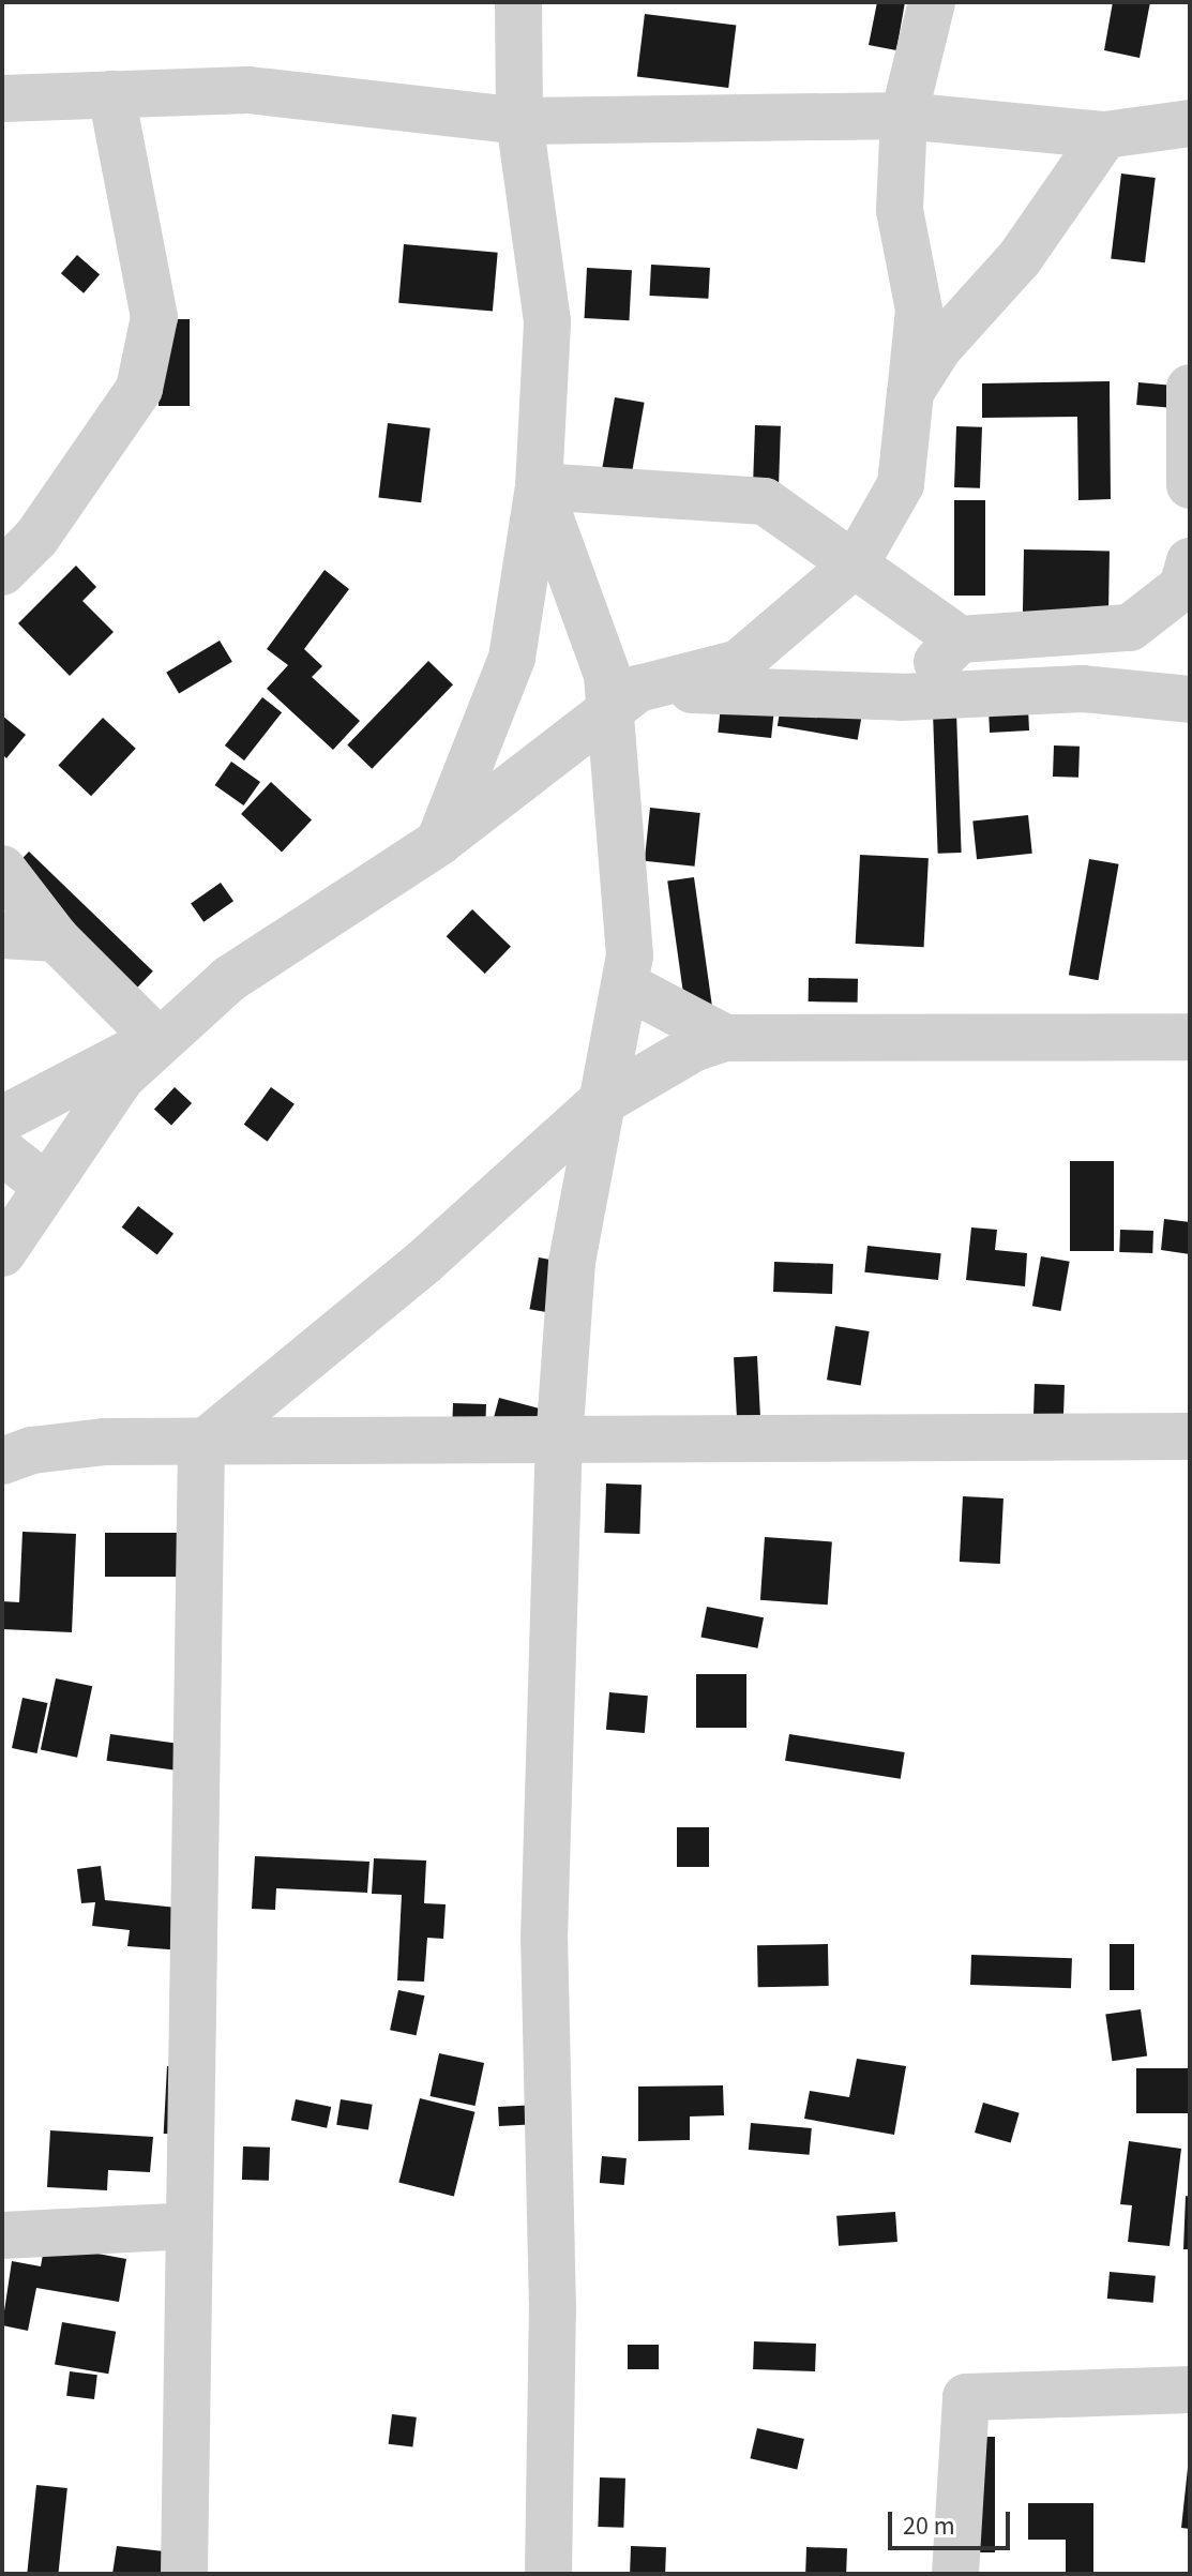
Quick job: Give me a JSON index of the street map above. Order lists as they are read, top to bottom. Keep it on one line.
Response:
{"scale_bar":"20 m"}
